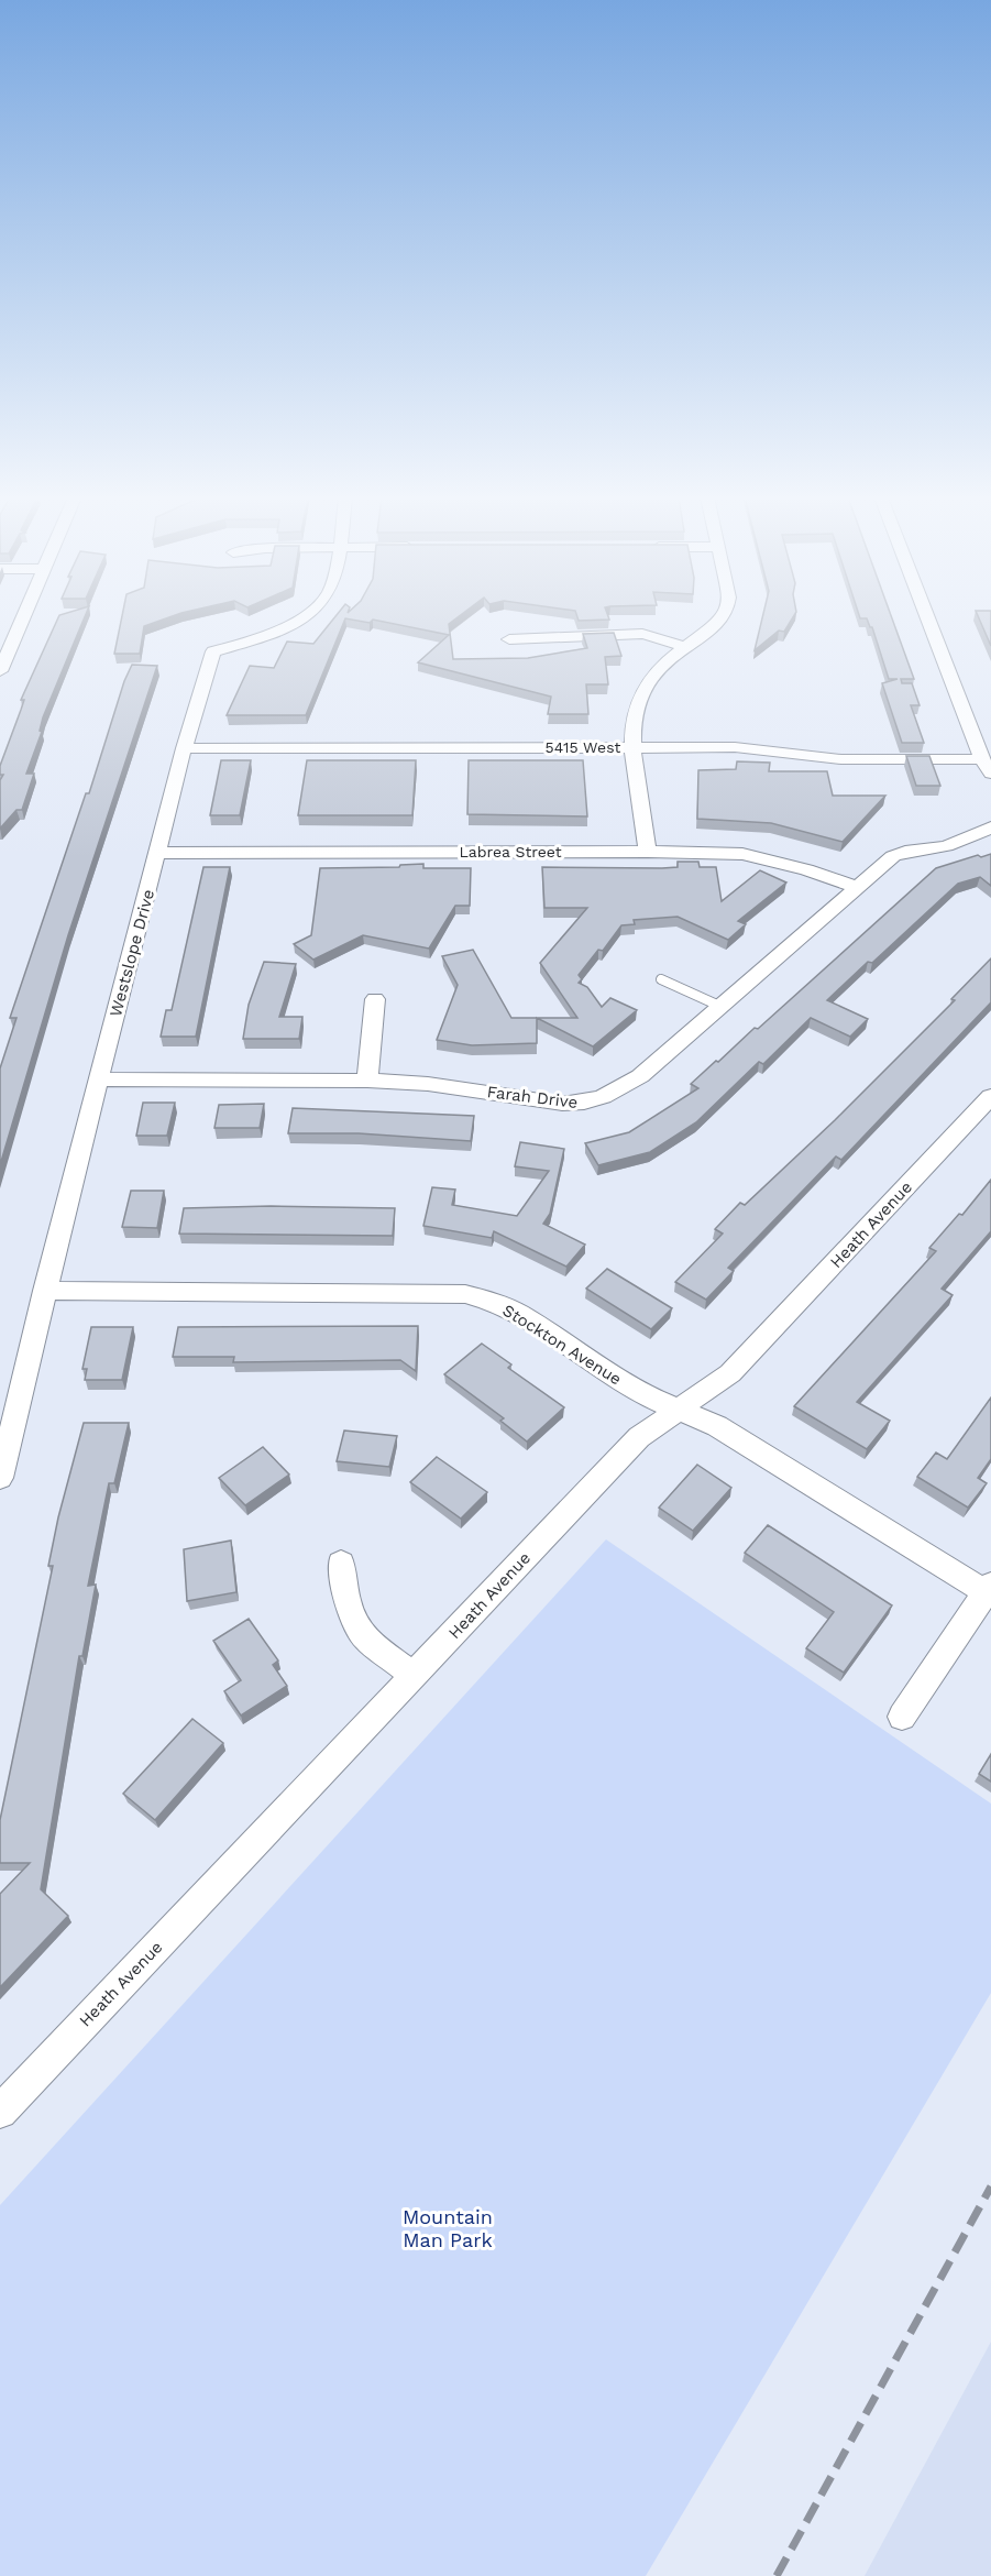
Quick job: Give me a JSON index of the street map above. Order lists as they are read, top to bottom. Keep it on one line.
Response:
{"streets":{"street":["5415 West","Labrea Street","Westslope Drive","Farah Drive","Heath Avenue","Stockton Avenue"]},"crossings":[["5415 West","Westslope Drive"],["Labrea Street","Westslope Drive"],["Labrea Street","Farah Drive"],["Westslope Drive","Farah Drive"],["Westslope Drive","Stockton Avenue"],["Heath Avenue","Stockton Avenue"]],"parks":["Mountain Man Park"]}
